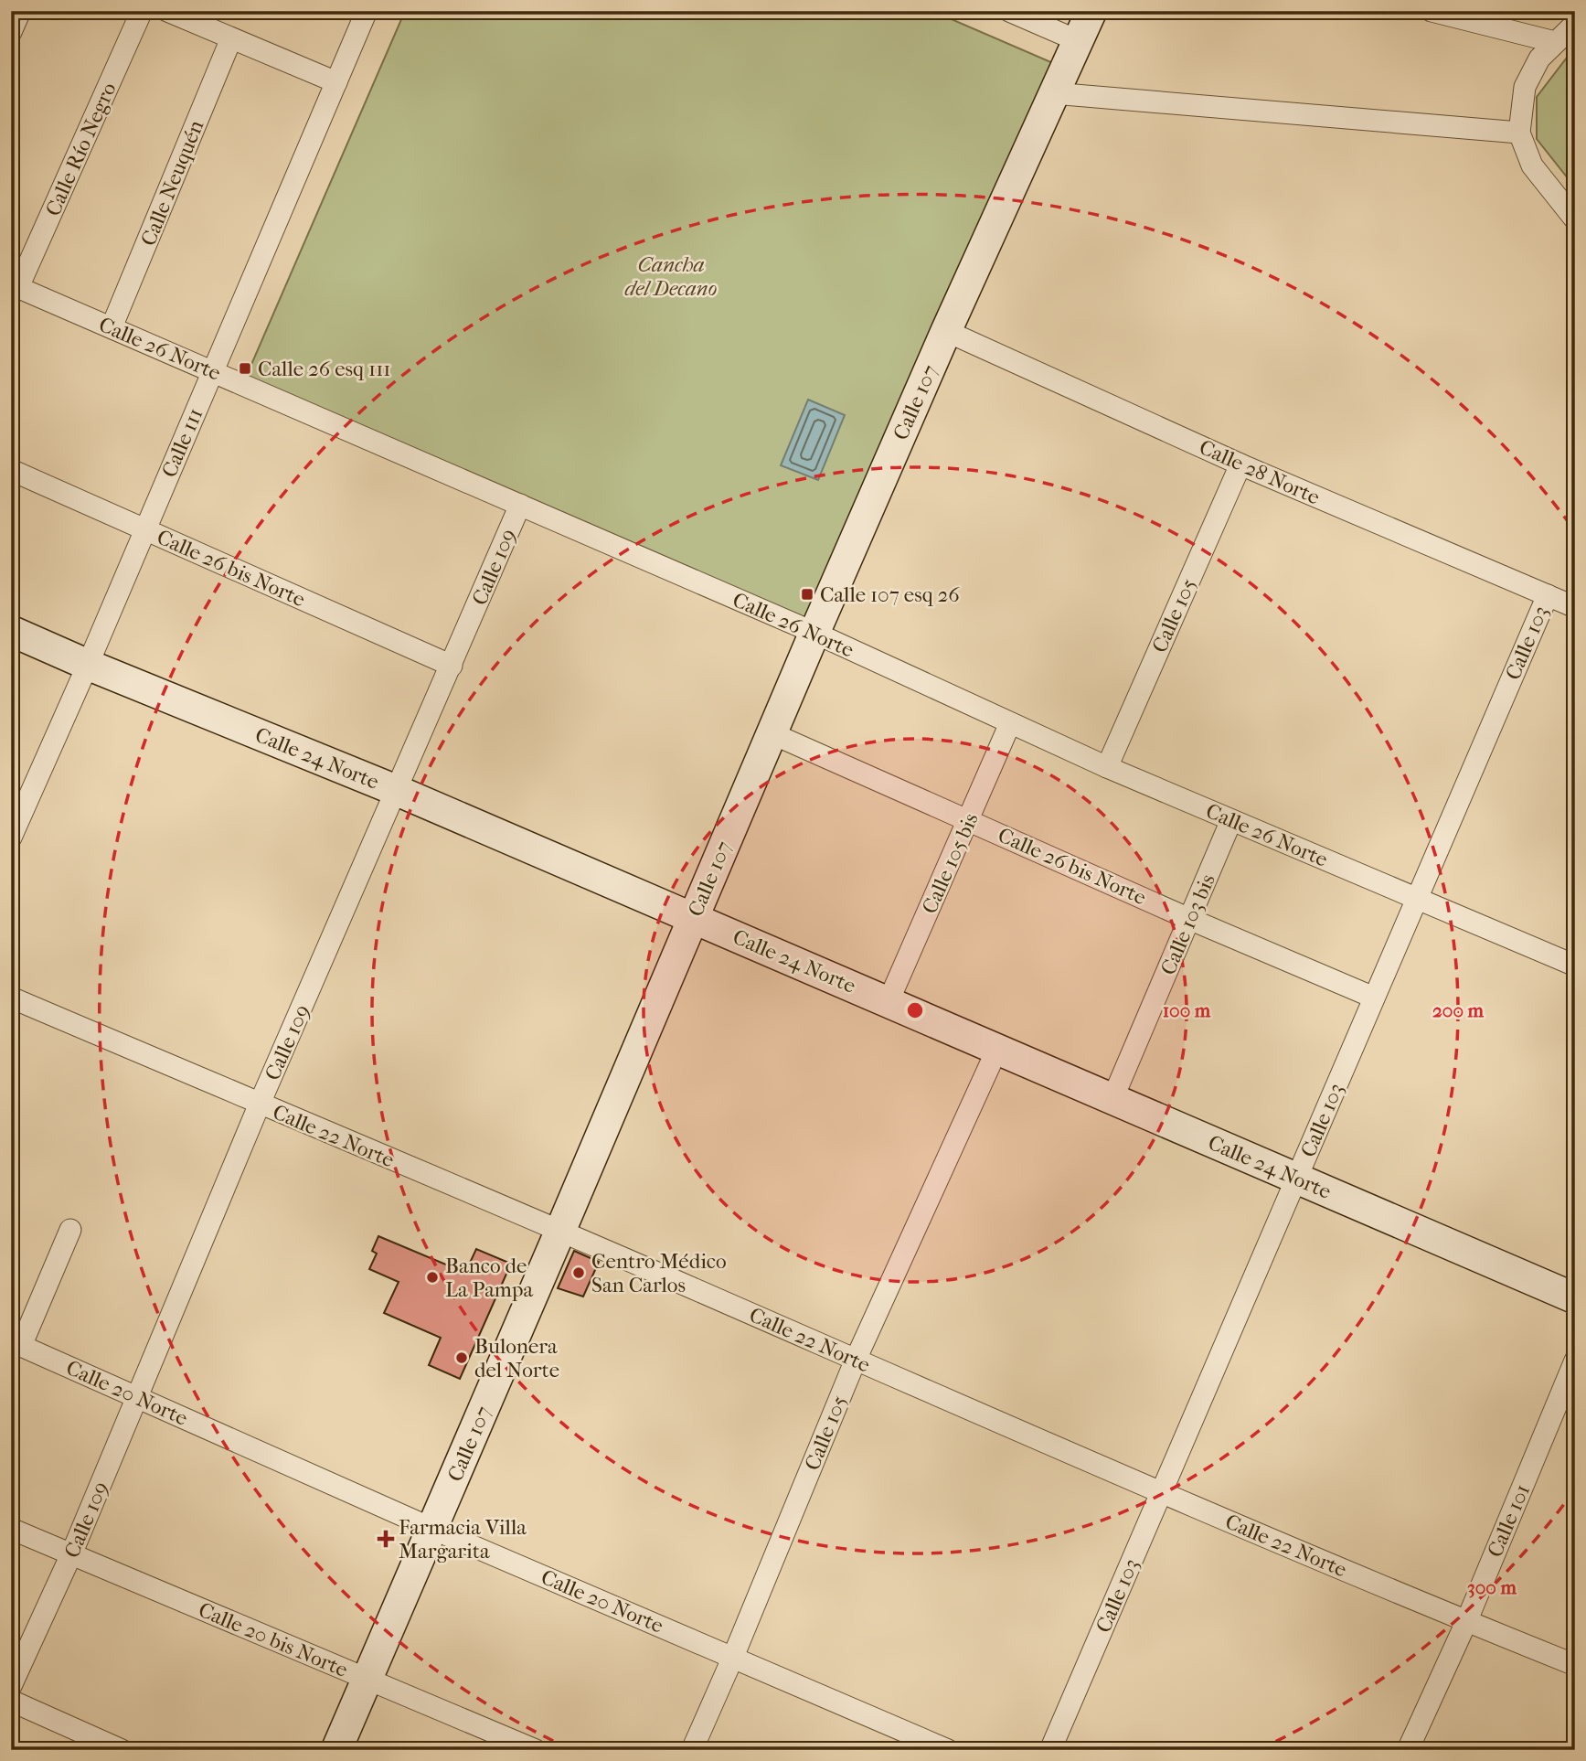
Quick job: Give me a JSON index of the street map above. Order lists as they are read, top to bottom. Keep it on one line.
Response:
{"streets":{"street":["Calle Río Negro","Calle Neuquén","Calle 26 Norte","Calle 107","Calle 111","Calle 28 Norte","Calle 109","Calle 26 bis Norte","Calle 105","Calle 103","Calle 24 Norte","Calle 105 bis","Calle 103 bis","Calle 22 Norte","Calle 20 Norte","Calle 101","Calle 20 bis Norte"]},"crossings":[["Calle Río Negro","Calle 26 Norte"],["Calle Neuquén","Calle 26 Norte"],["Calle 26 Norte","Calle 107"],["Calle 26 Norte","Calle 111"],["Calle 26 Norte","Calle 109"],["Calle 26 Norte","Calle 105"],["Calle 26 Norte","Calle 103"],["Calle 26 Norte","Calle 105 bis"],["Calle 26 Norte","Calle 103 bis"],["Calle 107","Calle 28 Norte"],["Calle 107","Calle 26 bis Norte"],["Calle 107","Calle 24 Norte"],["Calle 107","Calle 22 Norte"],["Calle 107","Calle 20 Norte"],["Calle 107","Calle 20 bis Norte"],["Calle 111","Calle 26 bis Norte"],["Calle 111","Calle 24 Norte"],["Calle 28 Norte","Calle 105"],["Calle 28 Norte","Calle 103"],["Calle 109","Calle 26 bis Norte"],["Calle 109","Calle 24 Norte"],["Calle 109","Calle 22 Norte"],["Calle 109","Calle 20 Norte"],["Calle 109","Calle 20 bis Norte"],["Calle 26 bis Norte","Calle 103"],["Calle 26 bis Norte","Calle 105 bis"],["Calle 26 bis Norte","Calle 103 bis"],["Calle 105","Calle 24 Norte"],["Calle 105","Calle 22 Norte"],["Calle 105","Calle 20 Norte"],["Calle 103","Calle 24 Norte"],["Calle 103","Calle 22 Norte"],["Calle 24 Norte","Calle 105 bis"],["Calle 24 Norte","Calle 103 bis"],["Calle 22 Norte","Calle 101"]],"parks":["Cancha del Decano"],"places":{"transit":["Calle 26 esq 111","Calle 107 esq 26"],"other":["Centro Médico San Carlos","Banco de La Pampa","Bulonera del Norte"],"health":["Farmacia Villa Margarita"]},"rings":["100 m","200 m","300 m"]}
